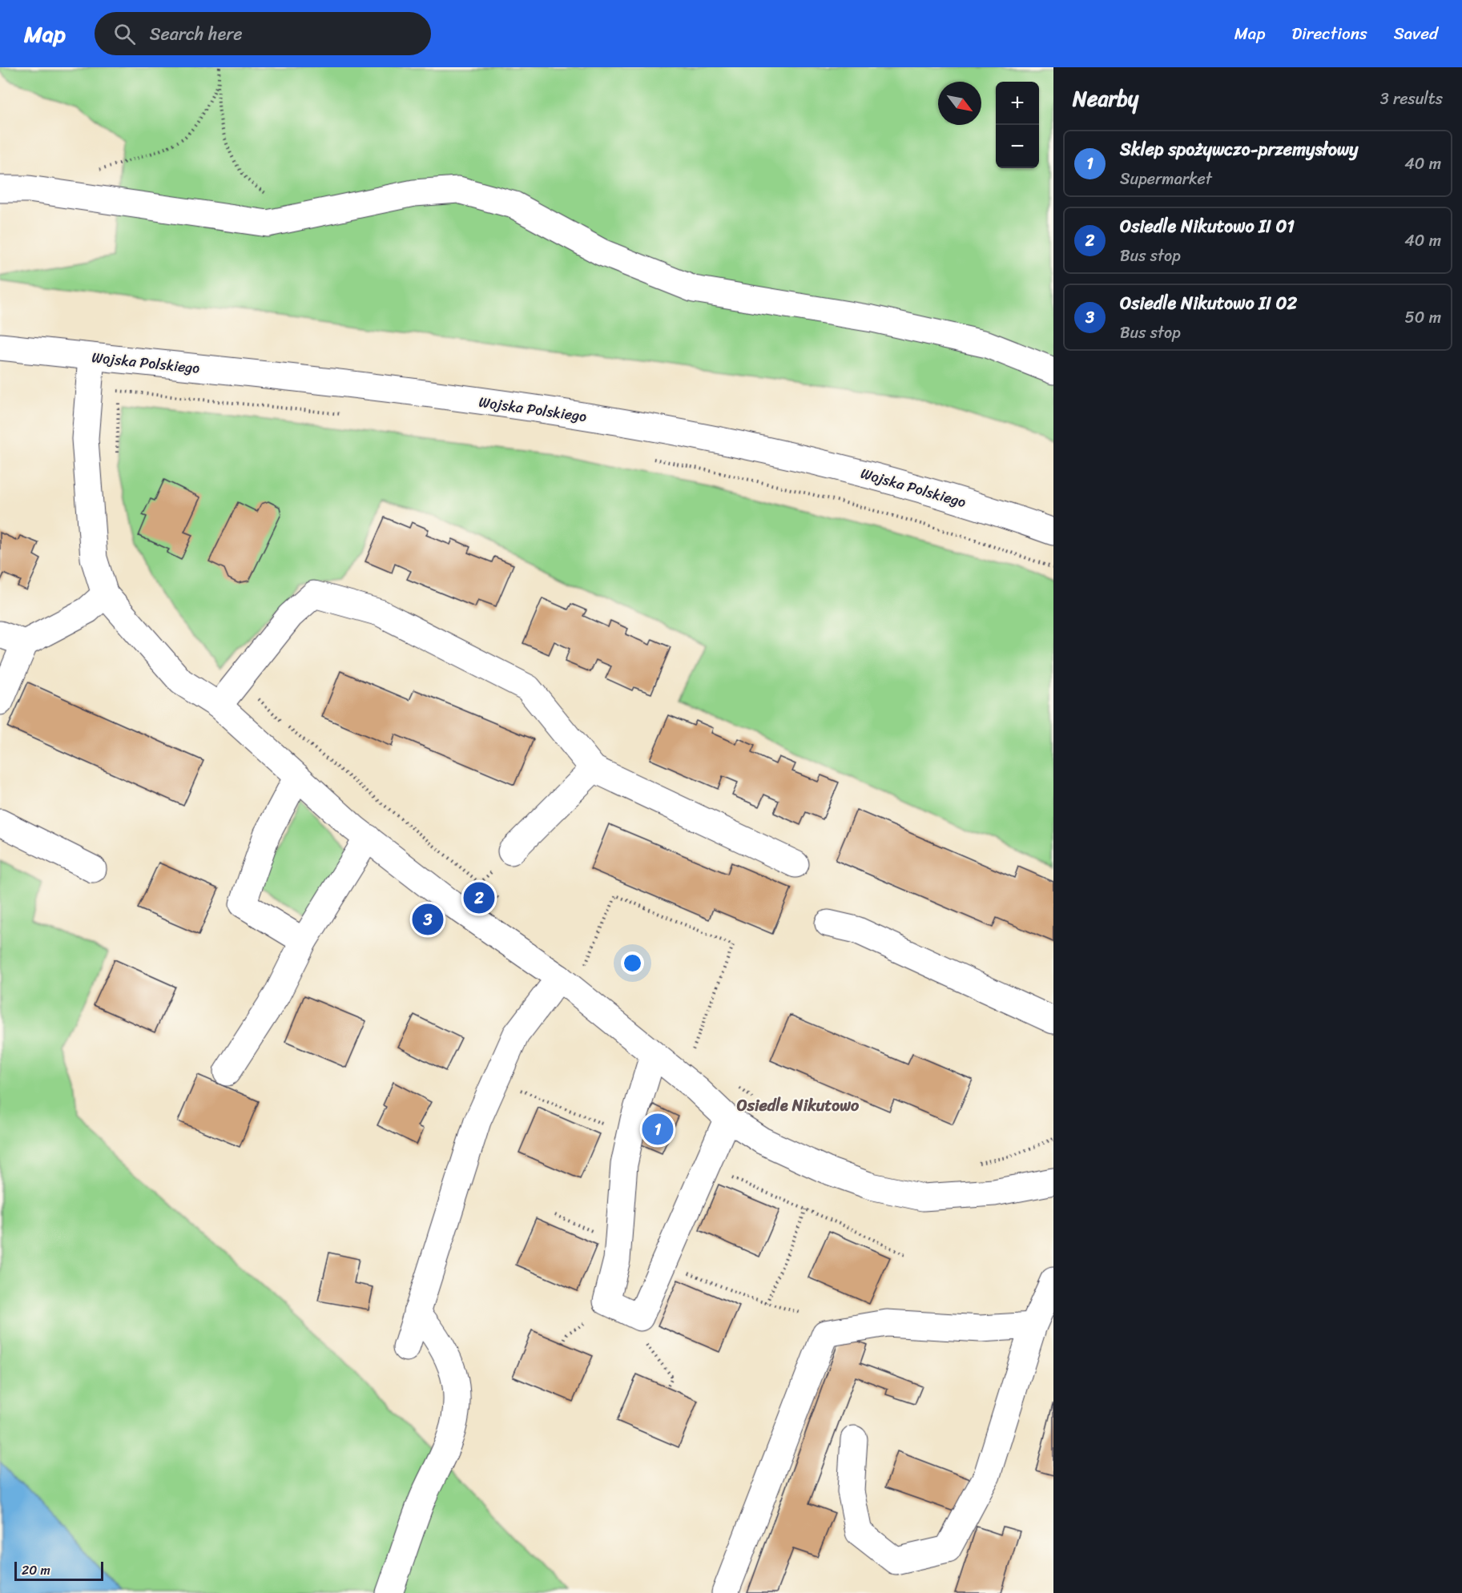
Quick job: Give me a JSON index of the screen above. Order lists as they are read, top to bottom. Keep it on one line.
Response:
{"streets":{"street":["Wojska Polskiego"]},"districts":["Osiedle Nikutowo"],"scale_bar":"20 m","north":"bottom right","page":{"header":"Map","search":"Search here","nav":["Map","Directions","Saved"],"heading":["Nearby","3 results"],"map_buttons":["+","−"],"list":[{"mark":"1","name":"Sklep spożywczo-przemysłowy","note":"Supermarket","value":"40 m"},{"mark":"2","name":"Osiedle Nikutowo II 01","note":"Bus stop","value":"40 m"},{"mark":"3","name":"Osiedle Nikutowo II 02","note":"Bus stop","value":"50 m"}],"pins":["2","3","1"],"scale":"20 m"}}
